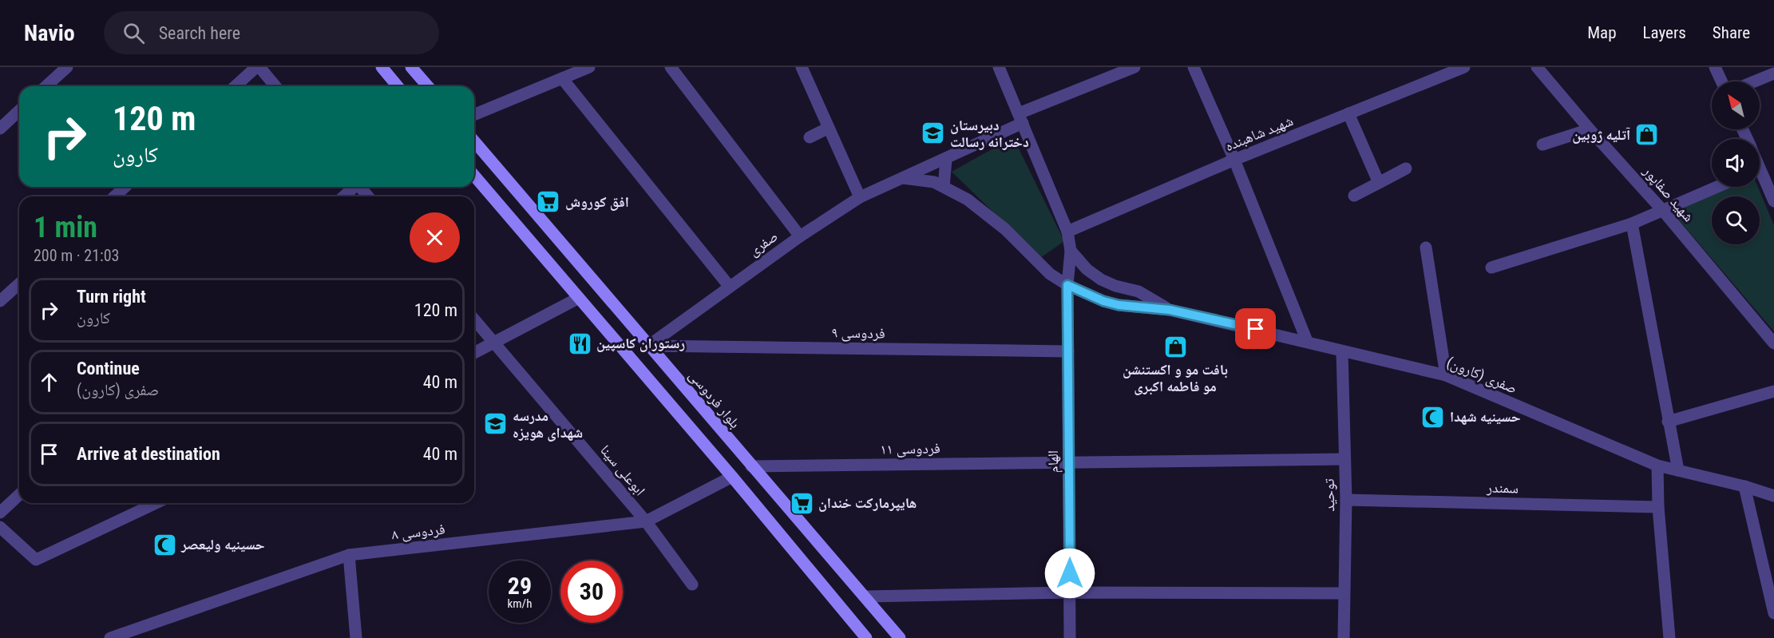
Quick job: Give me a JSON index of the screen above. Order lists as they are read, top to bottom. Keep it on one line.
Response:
{"streets":{"main road":["بلوار فردوسی"],"street":["شهید شاهبنده","شهید صفاپور","صفری","فردوسی ۹","صفری (کارون)","فردوسی ۱۱","الهام","ابوعلی سینا","سمندر","توحید","فردوسی ۸"]},"crossings":[["شهید شاهبنده","الهام"],["صفری","فردوسی ۹"],["صفری","بلوار فردوسی"],["صفری","الهام"],["فردوسی ۹","بلوار فردوسی"],["فردوسی ۹","الهام"],["صفری (کارون)","توحید"],["بلوار فردوسی","فردوسی ۱۱"],["فردوسی ۱۱","الهام"],["فردوسی ۱۱","توحید"],["ابوعلی سینا","فردوسی ۸"],["سمندر","توحید"]],"places":{"school or university":["دبیرستان دخترانه رسالت","مدرسه شهدای هویزه"],"shop":["آتلیه ژوبین","بافت مو و اکستنشن مو فاطمه اکبری"],"supermarket":["افق کوروش","هایپرمارکت خندان"],"restaurant":["رستوران کاسپین"],"mosque":["حسینیه شهدا","حسینیه ولیعصر"]},"north":"top left","page":{"header":"Navio","search":"Search here","nav":["Map","Layers","Share"],"turn":["120 m","کارون"],"heading":["1 min","200 m · 21:03"],"list":[{"name":"Turn right","note":"کارون","value":"120 m"},{"name":"Continue","note":"صفری (کارون)","value":"40 m"},{"name":"Arrive at destination","value":"40 m"}],"speed":"29 km/h","limit":"30"}}
